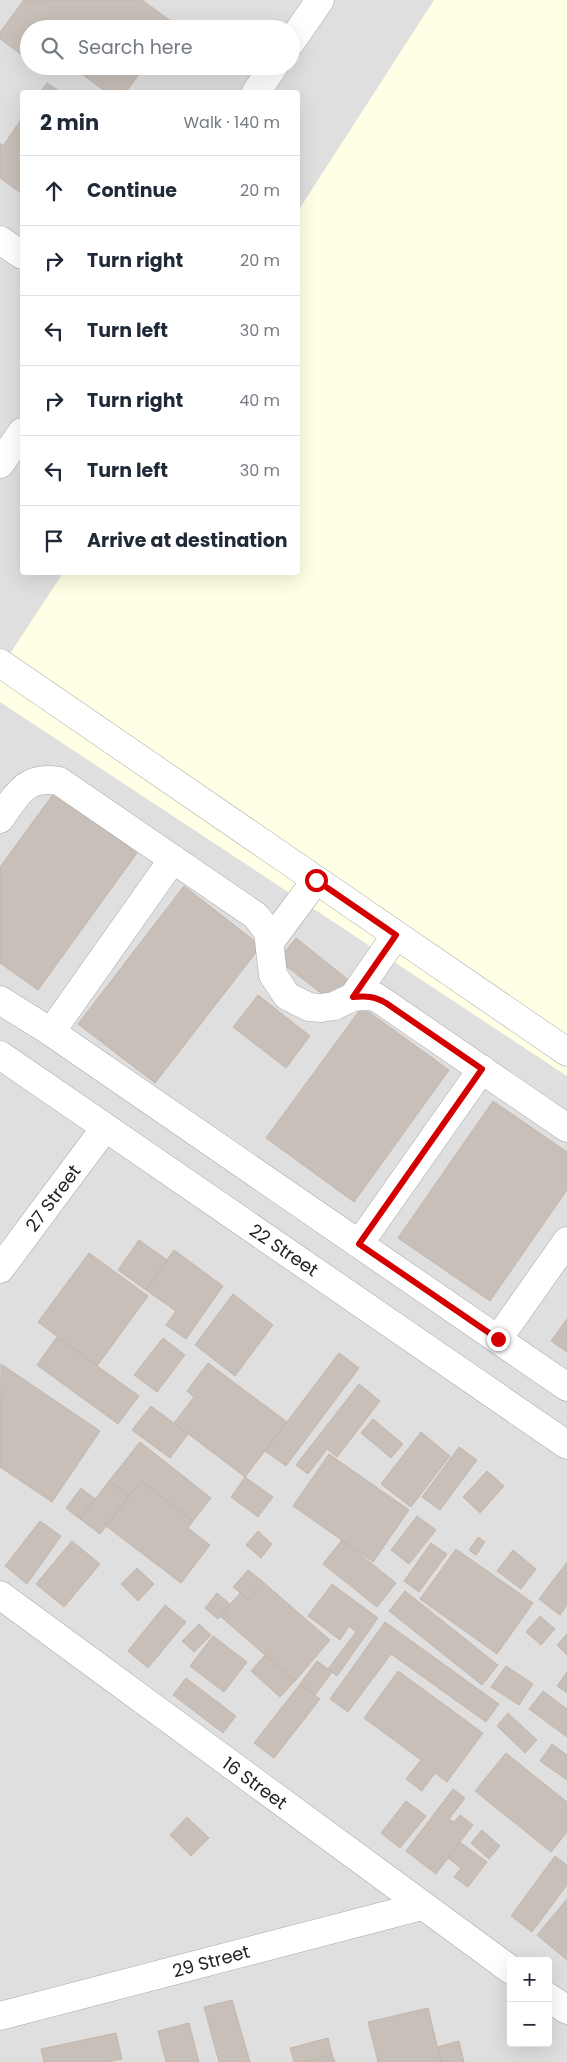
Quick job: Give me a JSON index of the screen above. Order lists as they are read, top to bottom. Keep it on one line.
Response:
{"streets":{"street":["27 Street","22 Street","16 Street","29 Street"]},"crossings":[["27 Street","22 Street"],["16 Street","29 Street"]],"page":{"search":"Search here","heading":["2 min","Walk · 140 m"],"list":[["Continue","20 m"],["Turn right","20 m"],["Turn left","30 m"],["Turn right","40 m"],["Turn left","30 m"],"Arrive at destination"],"map_buttons":["+","−"]}}
